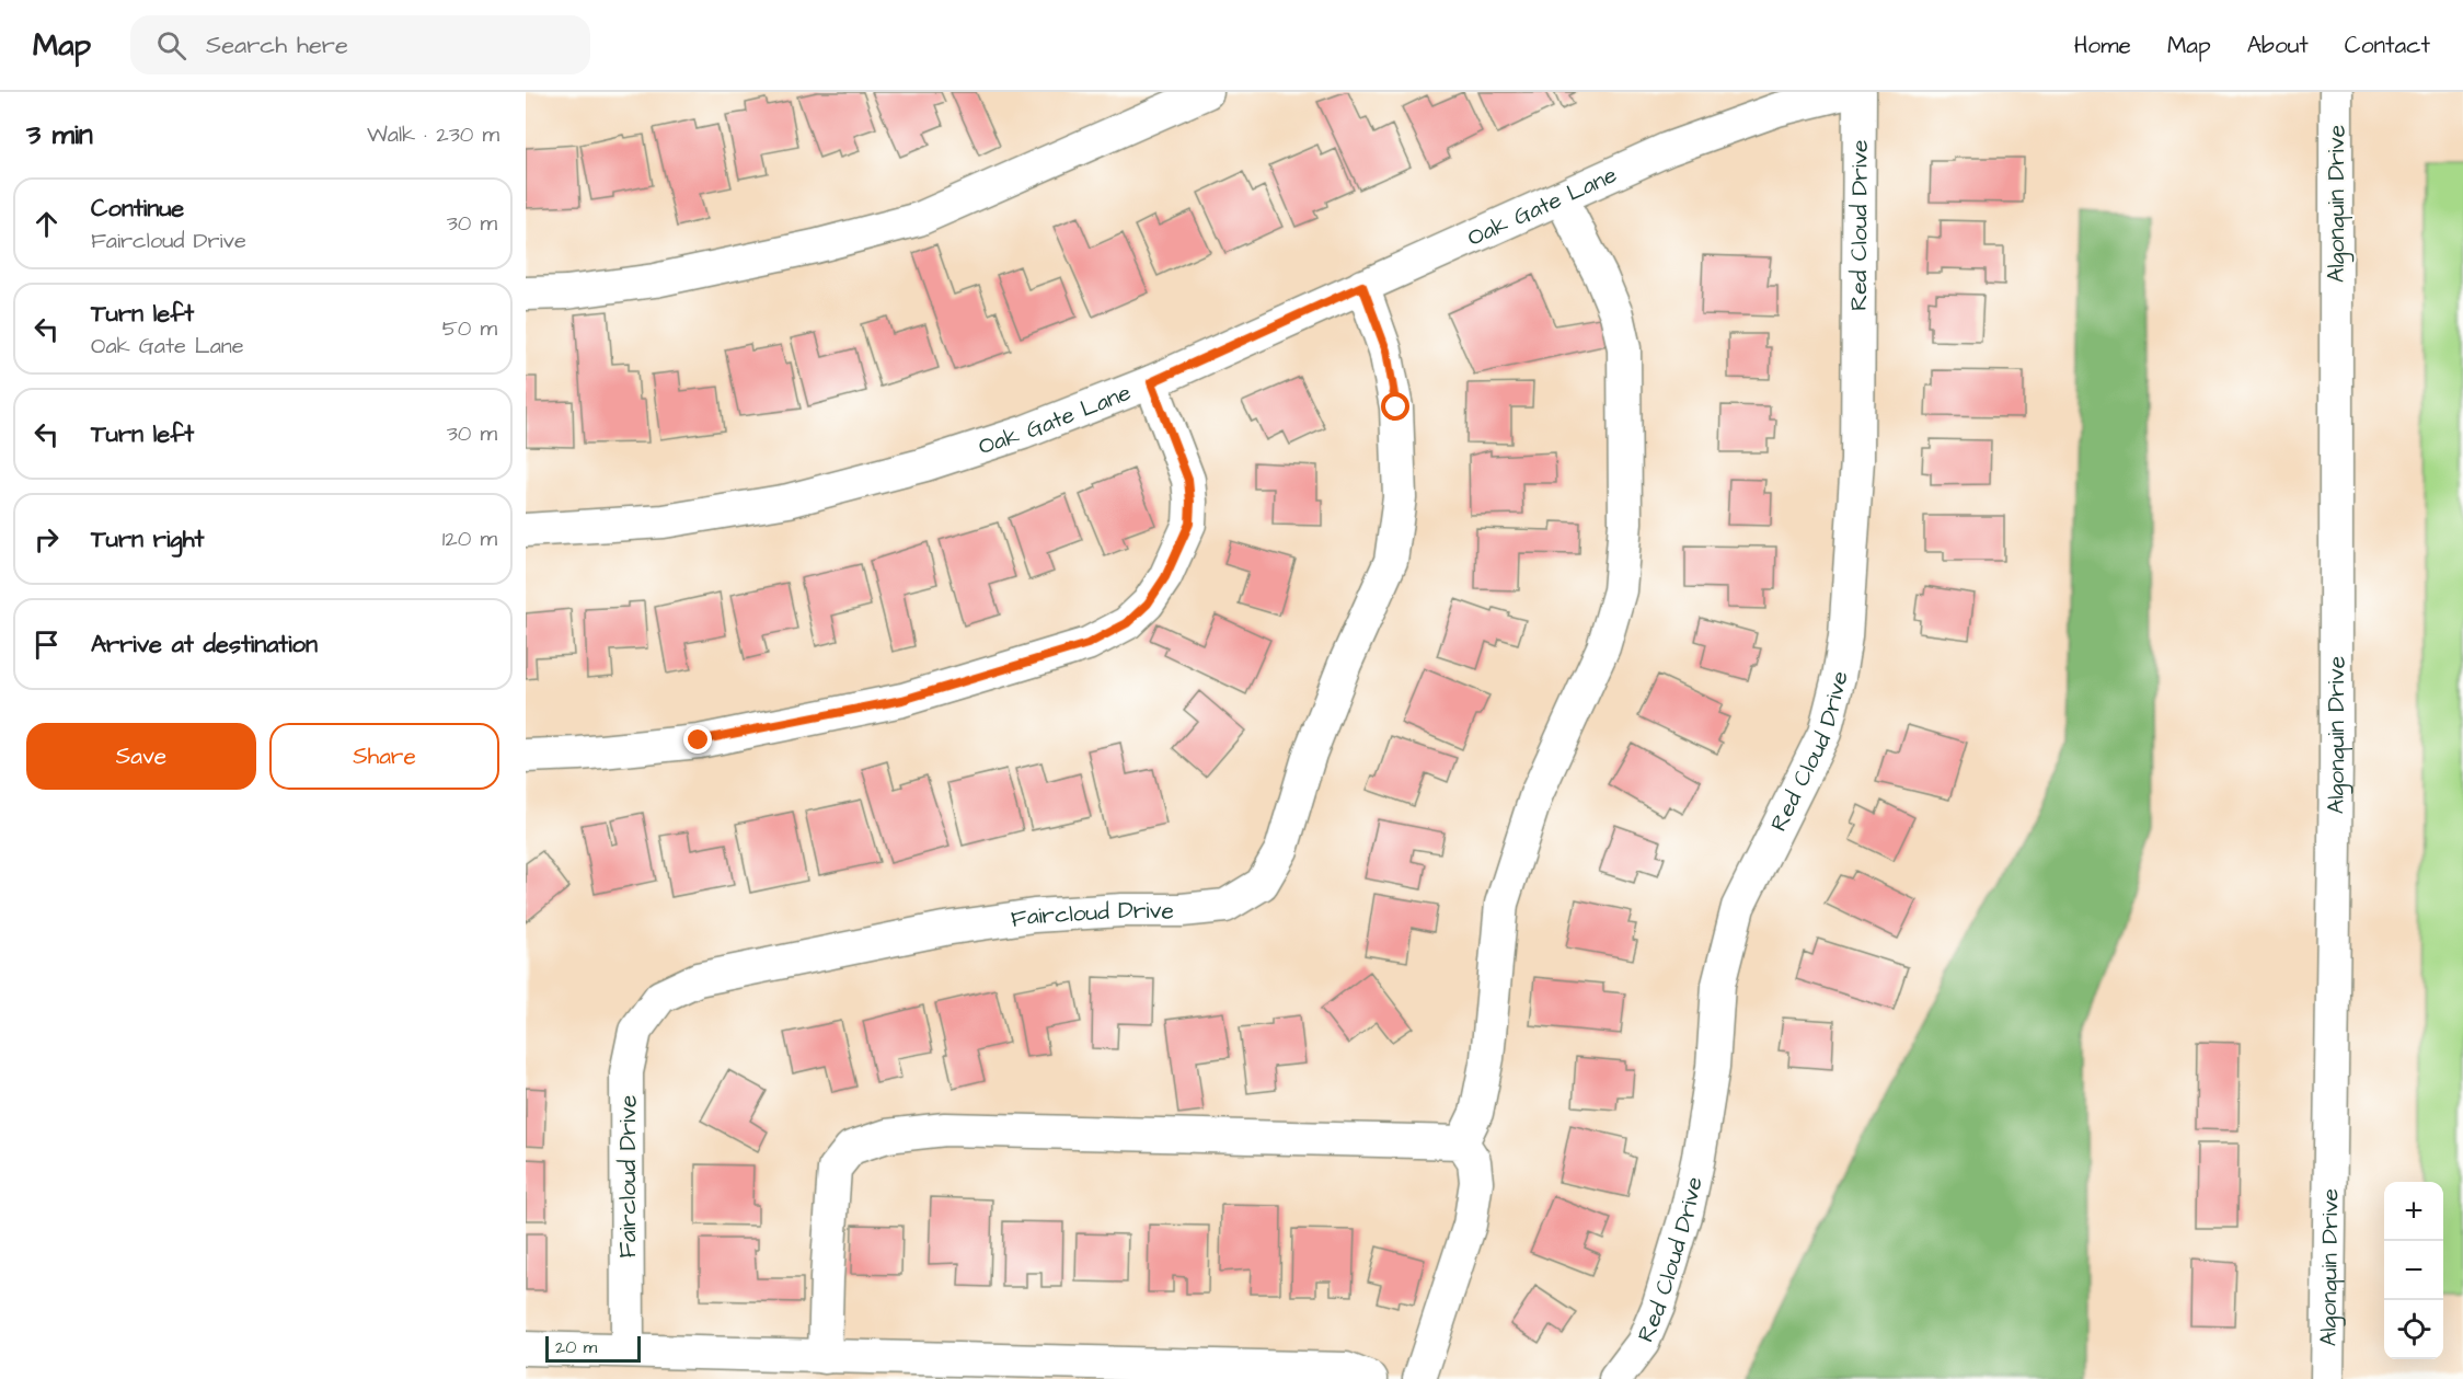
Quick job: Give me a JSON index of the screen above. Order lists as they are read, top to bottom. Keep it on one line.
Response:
{"streets":{"street":["Algonquin Drive","Oak Gate Lane","Red Cloud Drive","Faircloud Drive"]},"crossings":[["Oak Gate Lane","Faircloud Drive"]],"scale_bar":"20 m","page":{"header":"Map","search":"Search here","nav":["Home","Map","About","Contact"],"heading":["3 min","Walk · 230 m"],"list":[["Continue","Faircloud Drive","30 m"],["Turn left","Oak Gate Lane","50 m"],["Turn left","30 m"],["Turn right","120 m"],"Arrive at destination"],"buttons":["Save","Share"],"map_buttons":["+","−"],"scale":"20 m"}}
